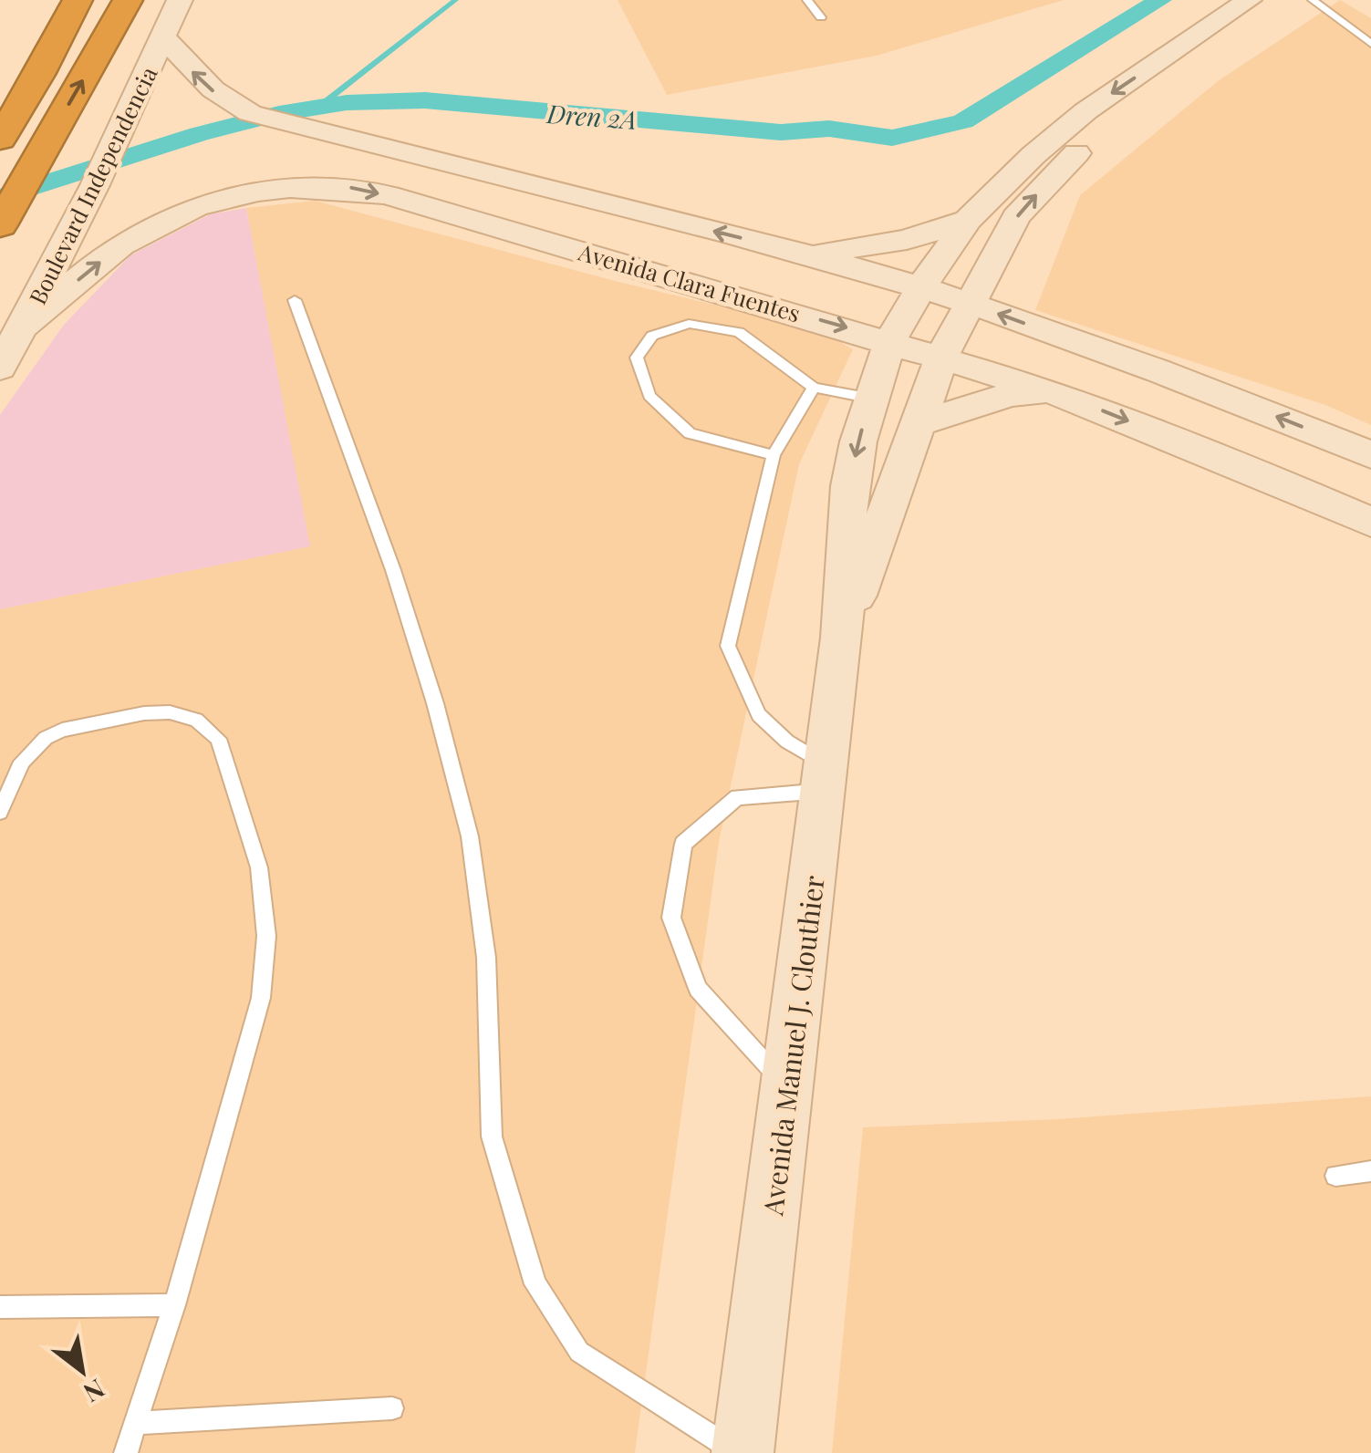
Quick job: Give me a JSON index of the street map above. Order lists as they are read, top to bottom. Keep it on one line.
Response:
{"streets":{"highway":["Boulevard Independencia"],"main road":["Avenida Clara Fuentes","Avenida Manuel J. Clouthier"]},"crossings":[["Boulevard Independencia","Avenida Clara Fuentes"],["Avenida Clara Fuentes","Avenida Manuel J. Clouthier"]],"water":["Dren 2A"],"north":"bottom right"}
